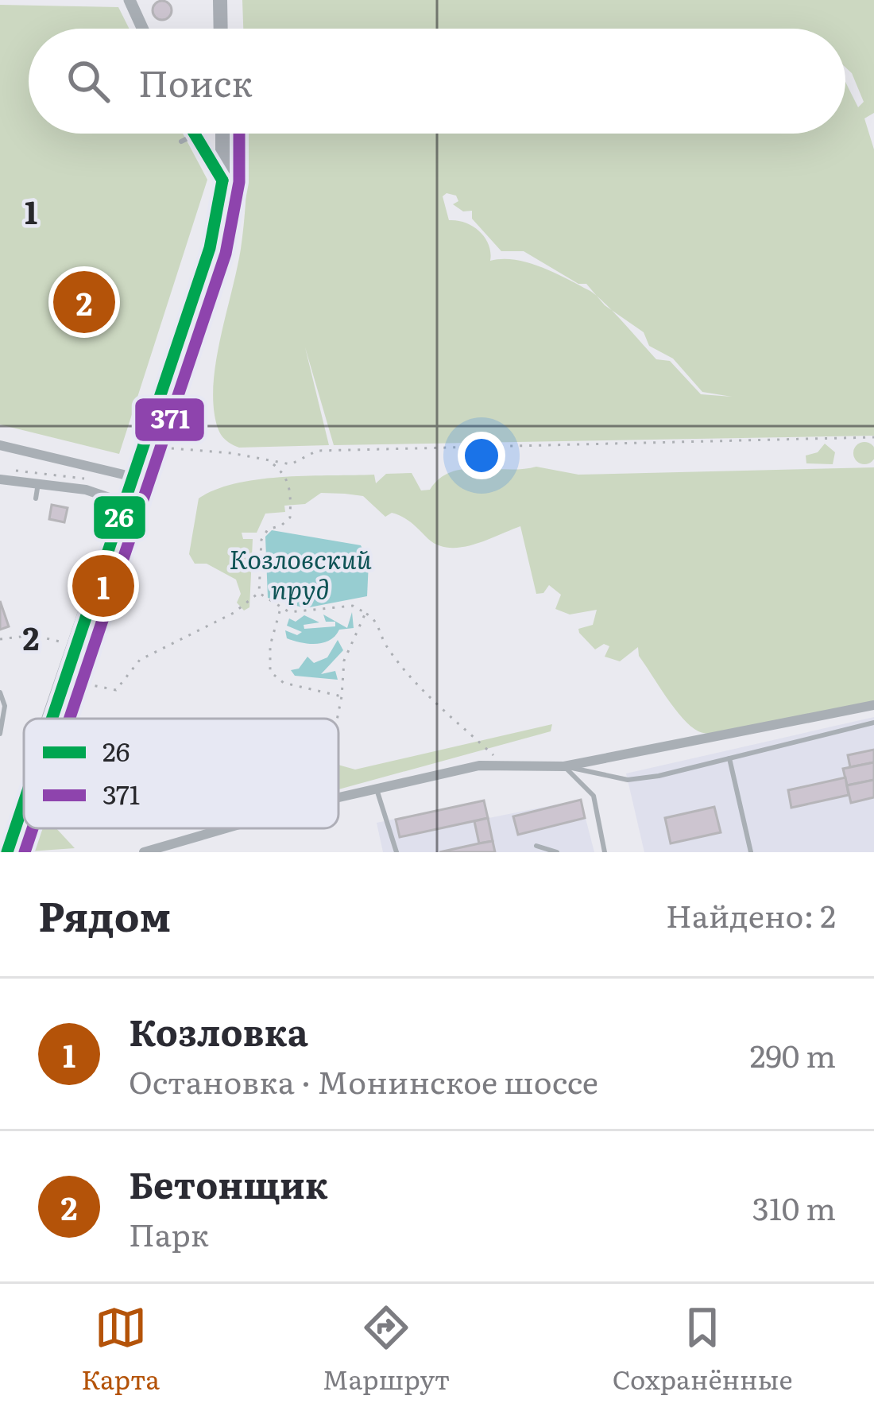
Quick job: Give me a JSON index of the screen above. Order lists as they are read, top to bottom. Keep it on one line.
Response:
{"water":["Козловский пруд"],"lines":["transit line 26","transit line 371"],"legend":["26","371"],"page":{"search":"Поиск","pins":["2","1"],"heading":["Рядом","Найдено: 2"],"list":[{"mark":"1","name":"Козловка","note":"Остановка · Монинское шоссе","value":"290 m"},{"mark":"2","name":"Бетонщик","note":"Парк","value":"310 m"}],"nav":["Карта","Маршрут","Сохранённые"]},"grid":{"rows":["1","2"]}}
